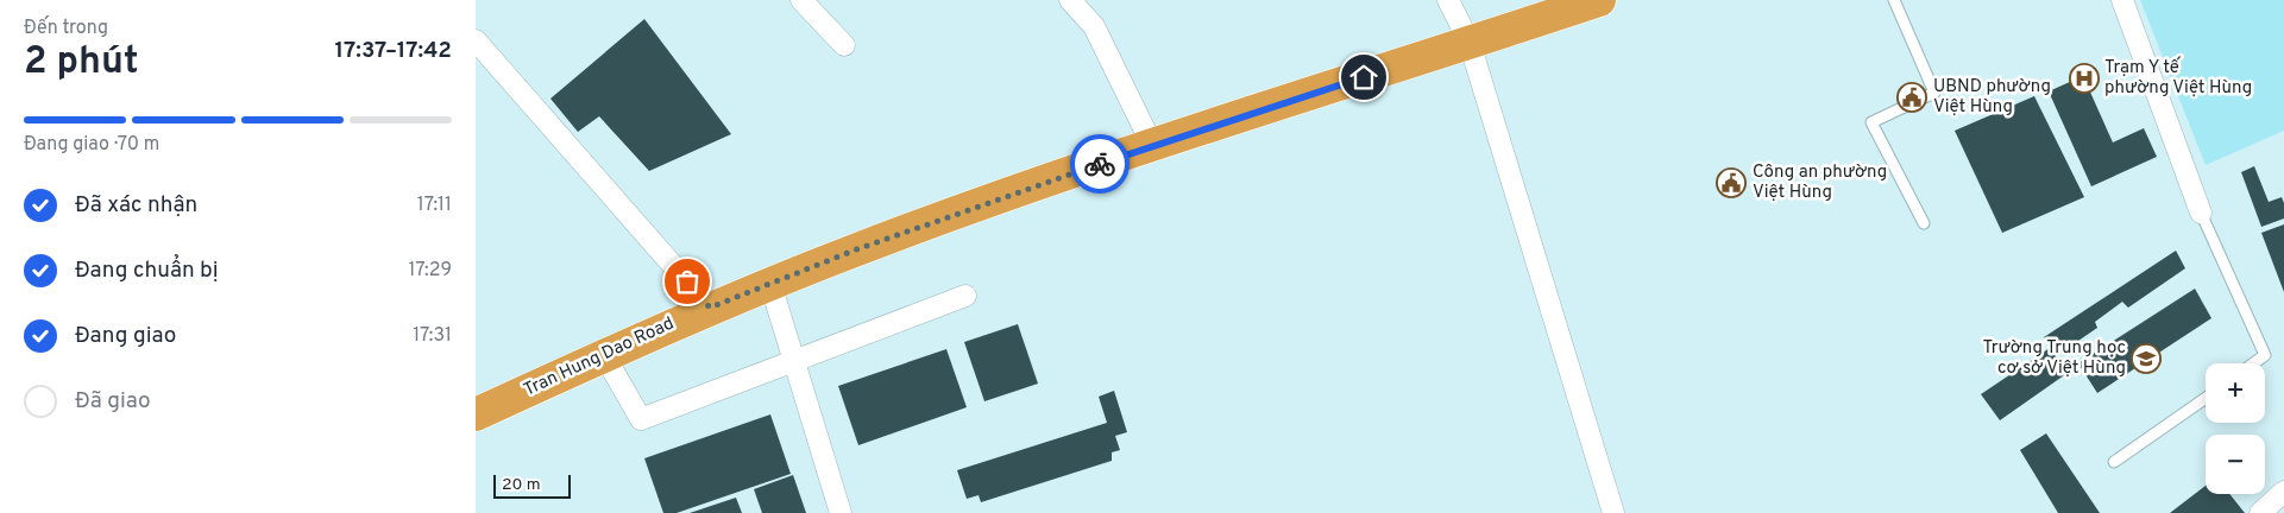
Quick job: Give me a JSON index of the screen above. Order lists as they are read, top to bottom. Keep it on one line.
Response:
{"streets":{"highway":["Tran Hung Dao Road"]},"places":{"hospital":["Trạm Y tế phường Việt Hùng"],"public building":["UBND phường Việt Hùng","Công an phường Việt Hùng"],"school or university":["Trường Trung học cơ sở Việt Hùng"]},"scale_bar":"20 m","page":{"heading":["2 phút","Đến trong","17:37–17:42"],"bar":"Đang giao · 70 m","list":[["Đã xác nhận","17:11"],["Đang chuẩn bị","17:29"],["Đang giao","17:31"],"Đã giao"],"map_buttons":["+","−"],"scale":"20 m"}}
